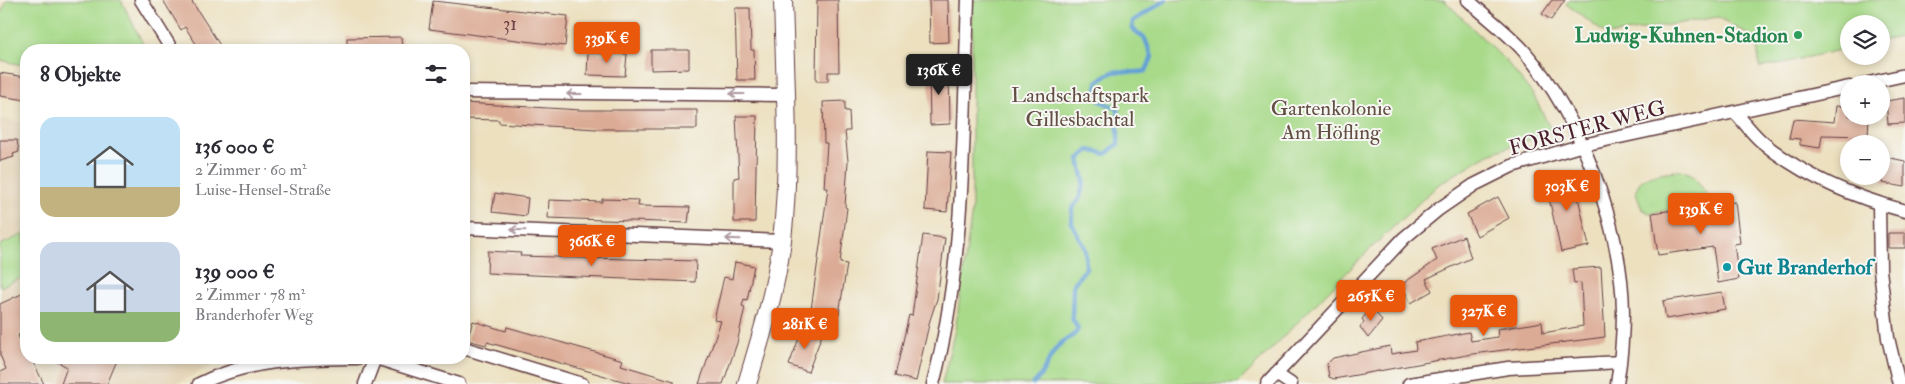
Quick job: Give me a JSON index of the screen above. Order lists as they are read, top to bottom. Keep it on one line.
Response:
{"streets":{"street":["FORSTER WEG"]},"parks":["Landschaftspark Gillesbachtal","Gartenkolonie Am Höfling"],"places":["Ludwig-Kuhnen-Stadion","Gut Branderhof"],"house_numbers":["31"],"page":{"map_buttons":["+","−"],"price":["339K €","136K €","303K €","139K €","366K €","265K €","327K €","281K €"],"heading":"8 Objekte","list":[{"name":"136 000 €","note":"2 Zimmer · 60 m² · Luise-Hensel-Straße"},{"name":"139 000 €","note":"2 Zimmer · 78 m² · Branderhofer Weg"}]}}
